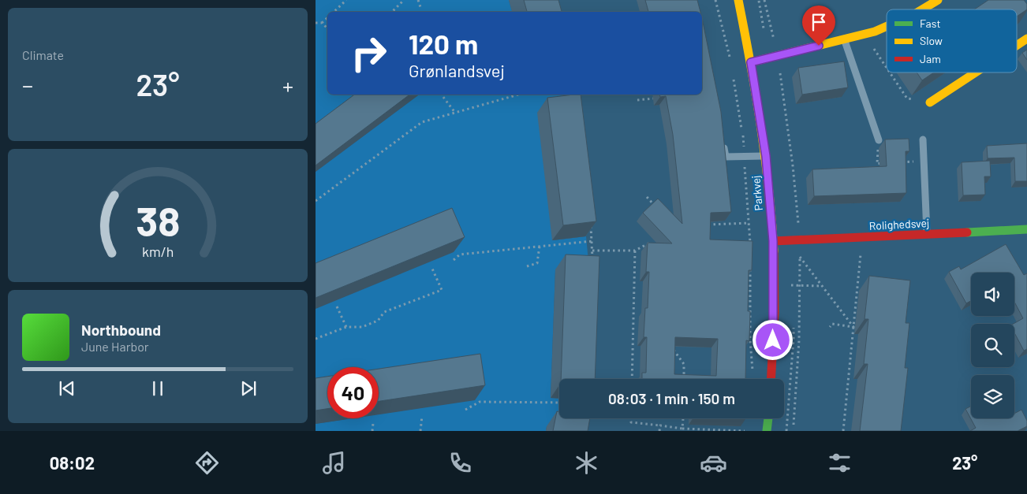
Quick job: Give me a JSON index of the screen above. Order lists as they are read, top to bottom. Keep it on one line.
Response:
{"streets":{"street":["Parkvej","Rolighedsvej"]},"crossings":[["Parkvej","Rolighedsvej"]],"legend":["Fast","Slow","Jam"],"page":{"tile":"Climate","turn":["120 m","Grønlandsvej"],"heat":["−","23°","+"],"song":["Northbound","June Harbor"],"limit":"40","trip":"08:03 · 1 min · 150 m","tabs":["08:02","23°"],"gauge":["38","km/h"]}}
